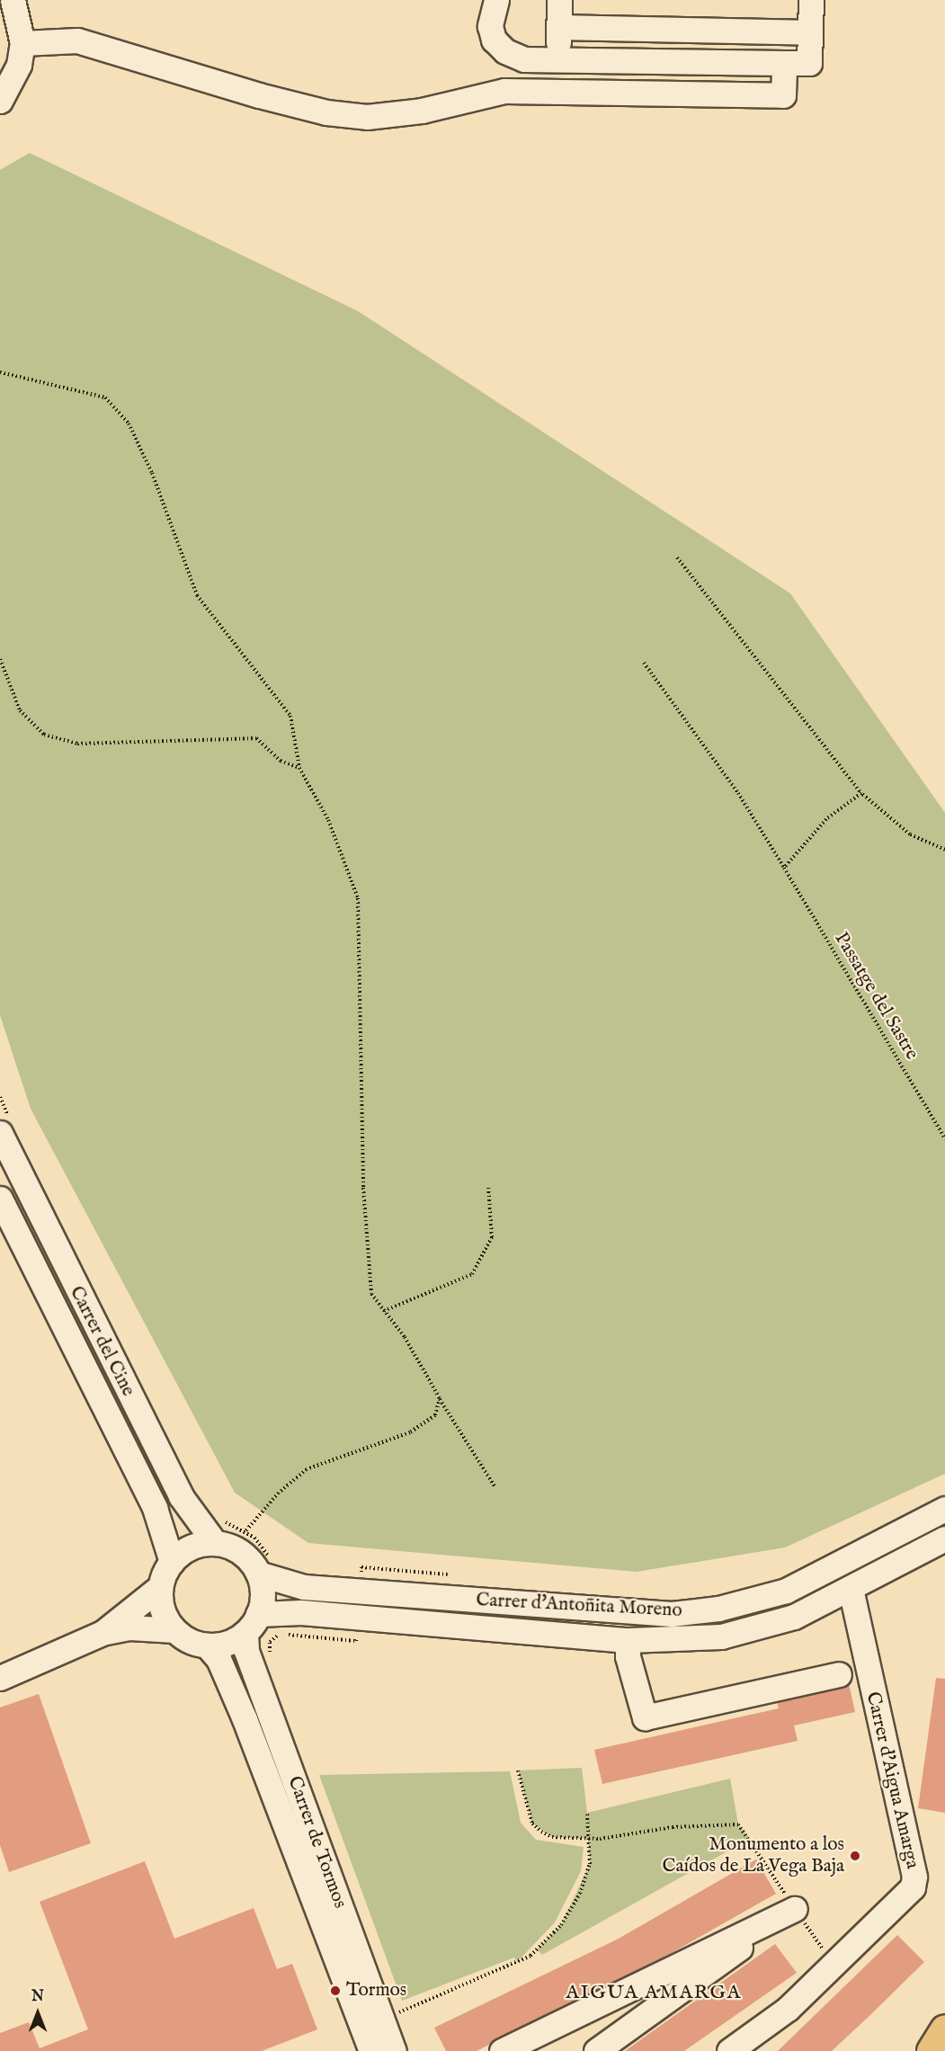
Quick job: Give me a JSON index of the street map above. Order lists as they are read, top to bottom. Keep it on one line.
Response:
{"streets":{"street":["Carrer del Cine","Carrer d'Antoñita Moreno","Carrer d'Aigua Amarga","Carrer de Tormos"],"path":["Passatge del Sastre"]},"crossings":[["Carrer del Cine","Carrer d'Antoñita Moreno"],["Carrer del Cine","Carrer de Tormos"],["Carrer d'Antoñita Moreno","Carrer d'Aigua Amarga"],["Carrer d'Antoñita Moreno","Carrer de Tormos"]],"districts":["AIGUA AMARGA"],"places":["Monumento a los Caídos de La Vega Baja","Tormos"],"north":"top"}
